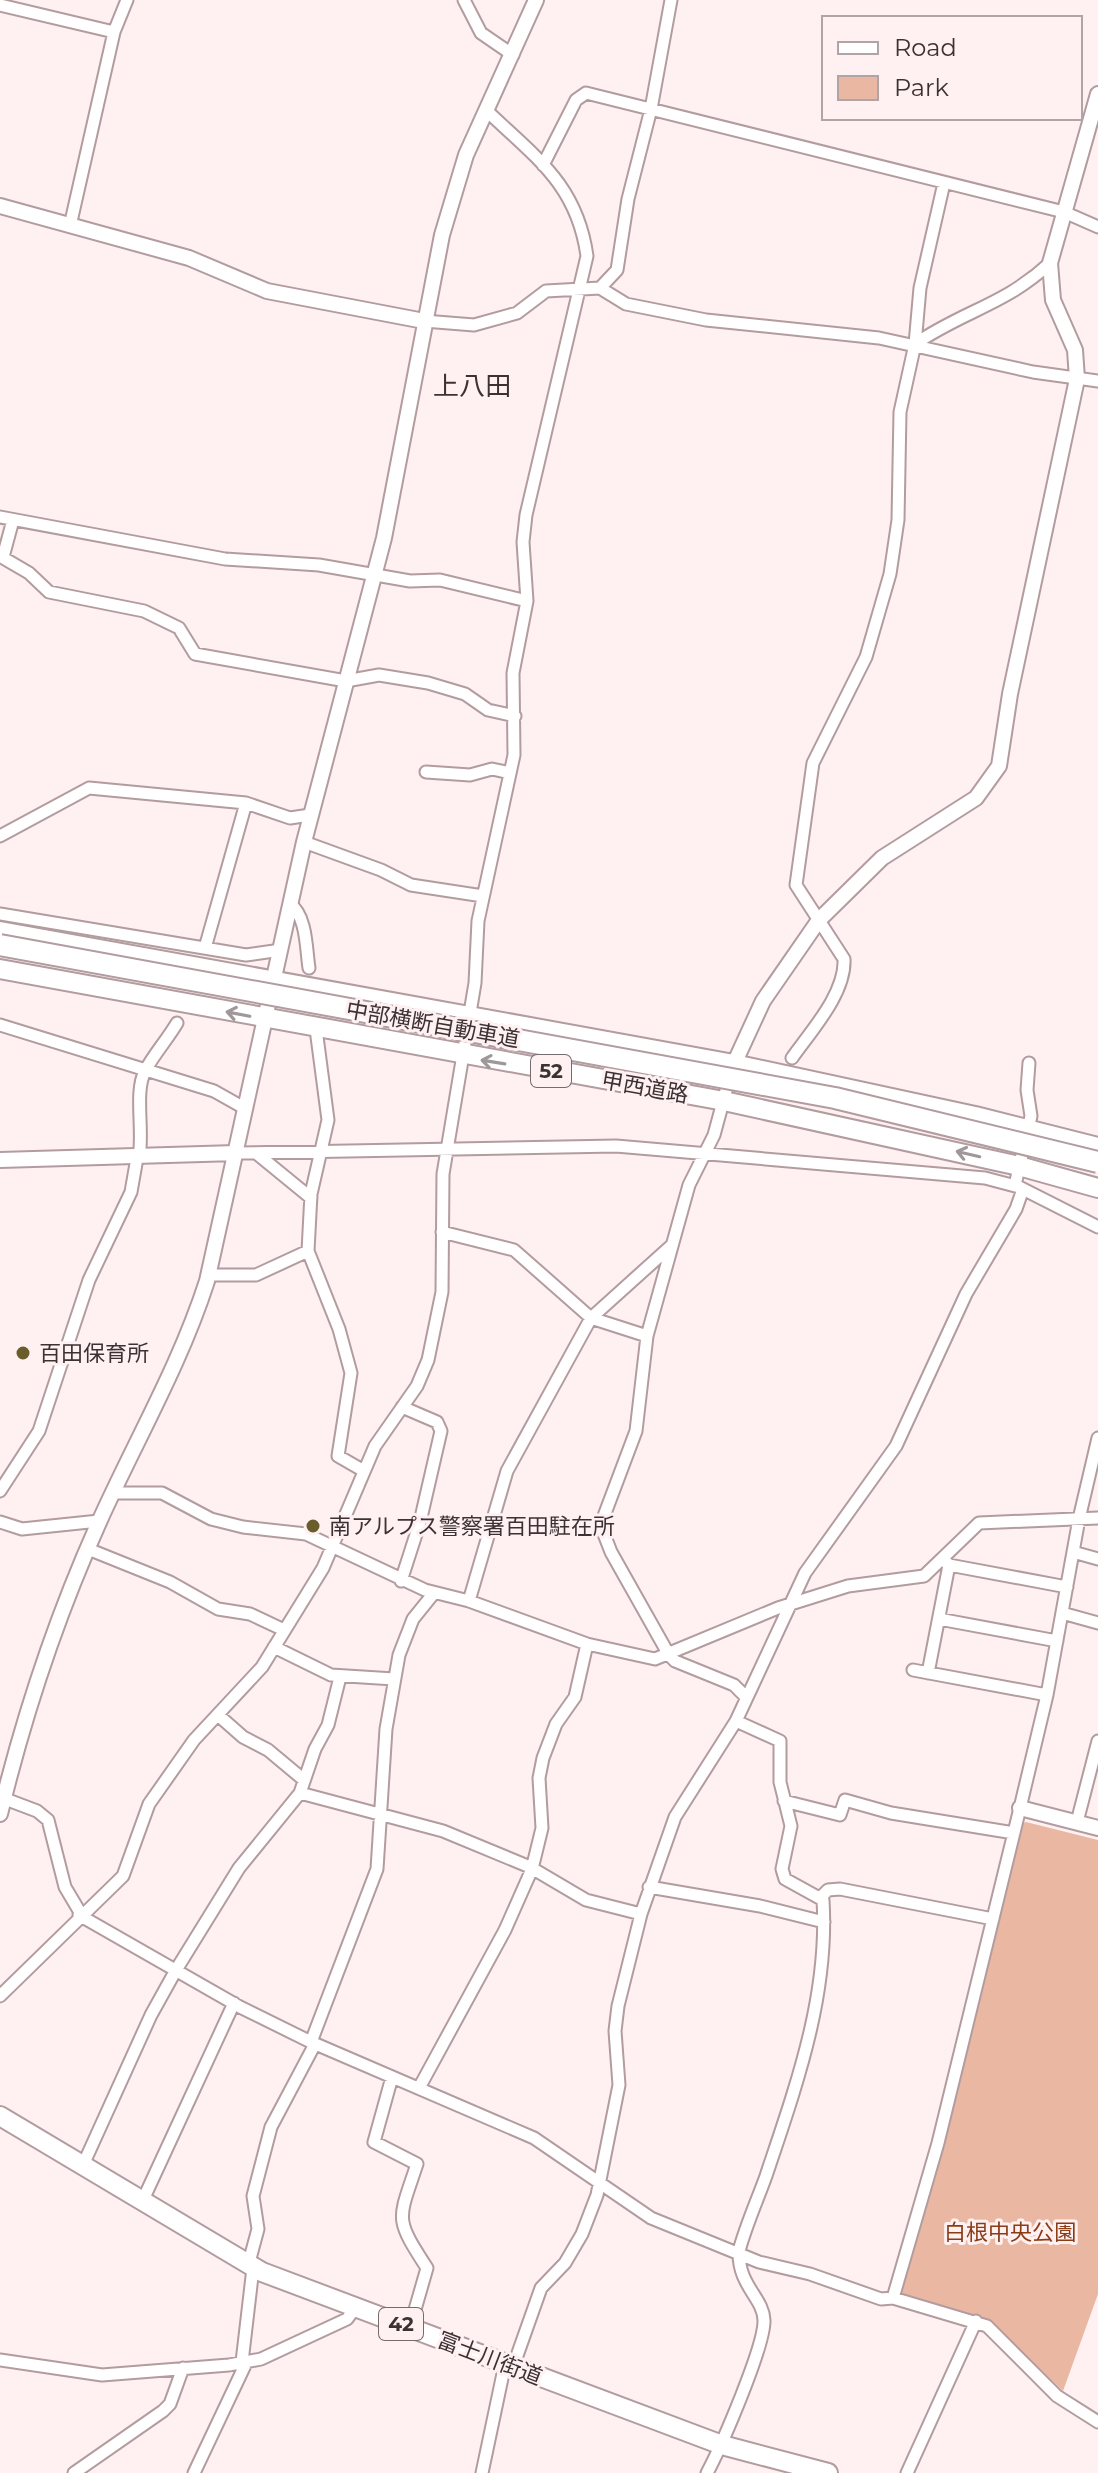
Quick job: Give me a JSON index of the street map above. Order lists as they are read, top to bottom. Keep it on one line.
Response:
{"streets":{"highway":["中部横断自動車道"],"main road":["52","甲西道路","42","富士川街道"]},"crossings":[["中部横断自動車道","甲西道路"]],"districts":["上八田"],"parks":["白根中央公園"],"places":["百田保育所","南アルプス警察署百田駐在所"],"legend":["Road","Park"]}
